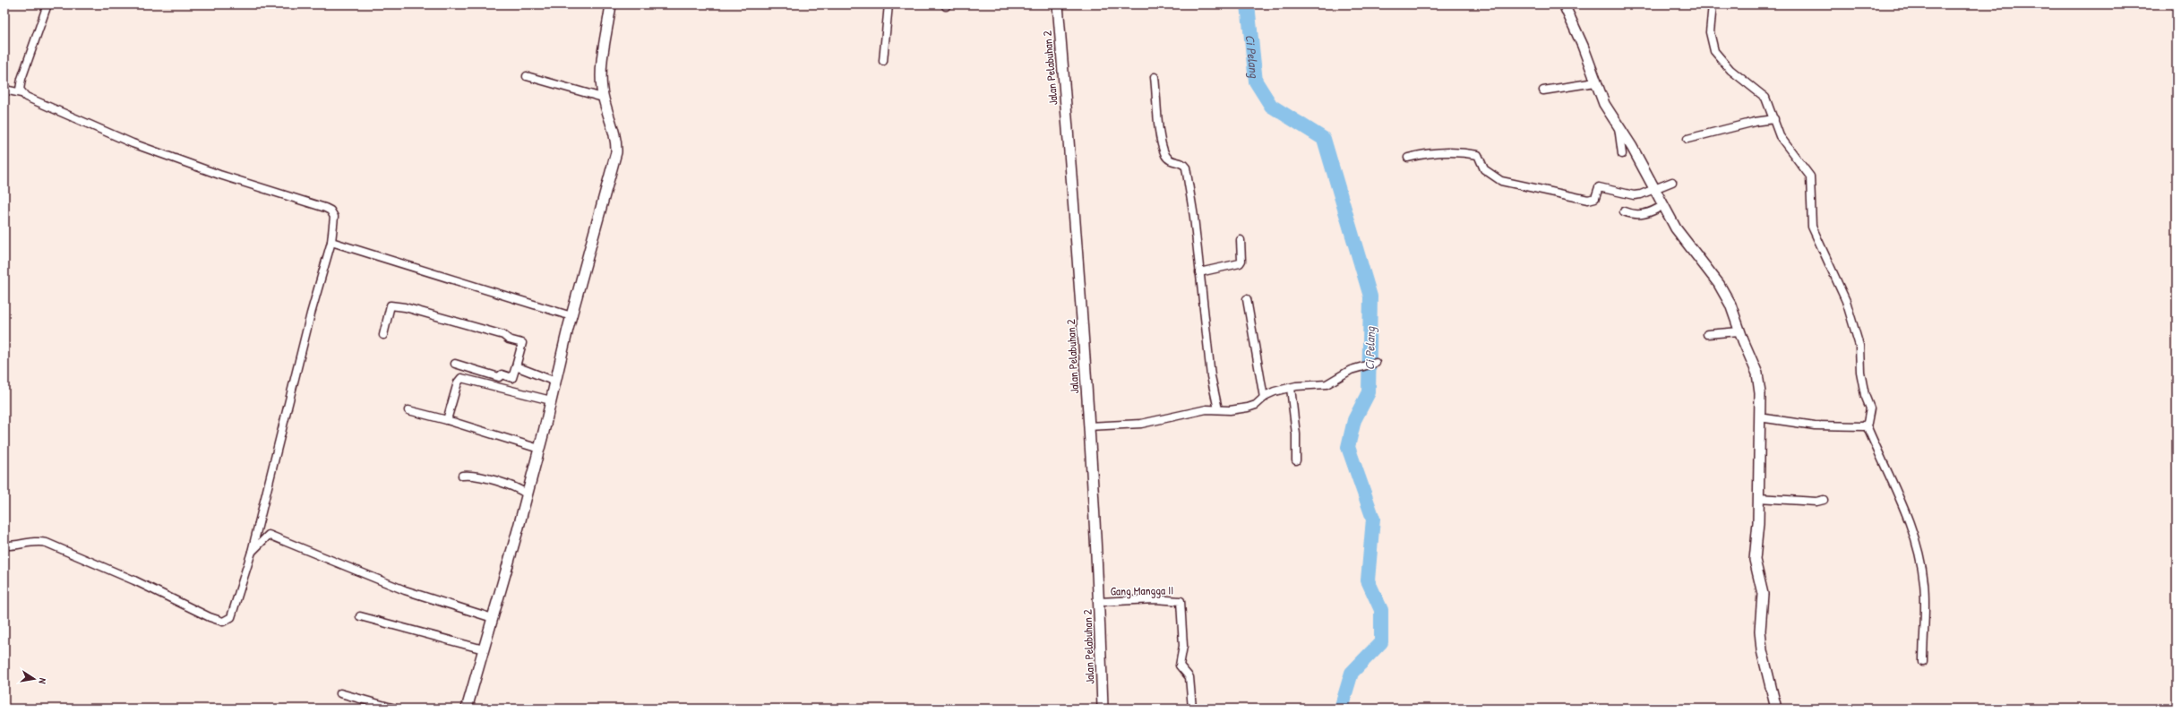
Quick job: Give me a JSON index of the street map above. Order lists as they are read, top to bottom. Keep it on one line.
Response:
{"streets":{"street":["Jalan Pelabuhan 2","Gang Mangga II"]},"crossings":[["Jalan Pelabuhan 2","Gang Mangga II"]],"water":["Ci Pelang"],"north":"right"}
